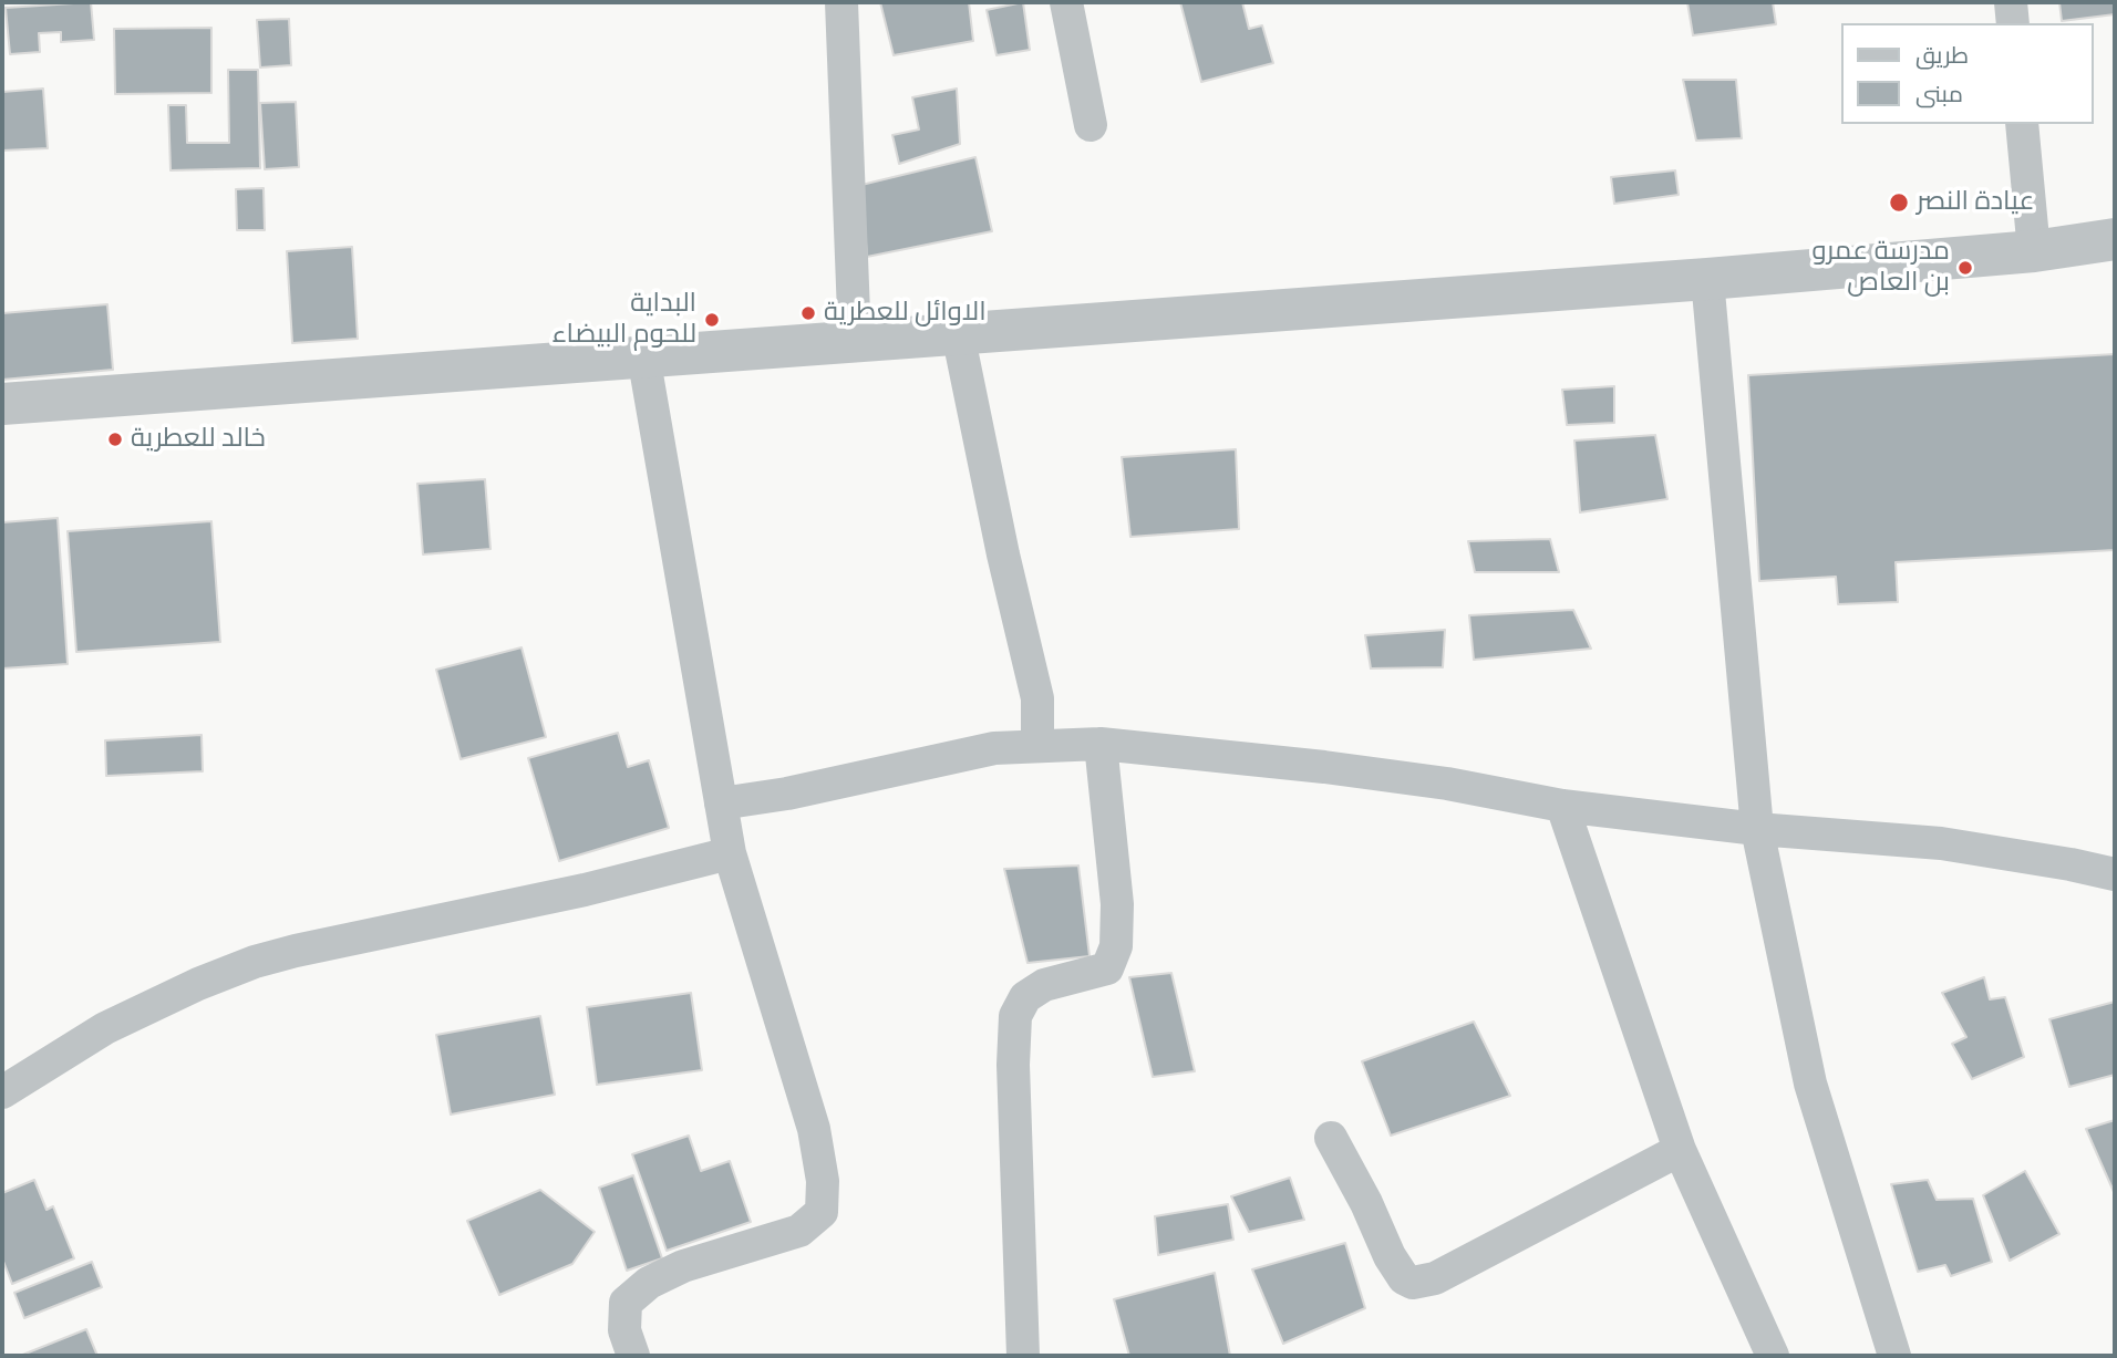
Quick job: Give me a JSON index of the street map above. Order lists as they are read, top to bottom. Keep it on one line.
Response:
{"places":["عيادة النصر","مدرسة عمرو بن العاص","الاوائل للعطرية","البداية للحوم البيضاء","خالد للعطرية"],"legend":["طريق","مبنى"]}
